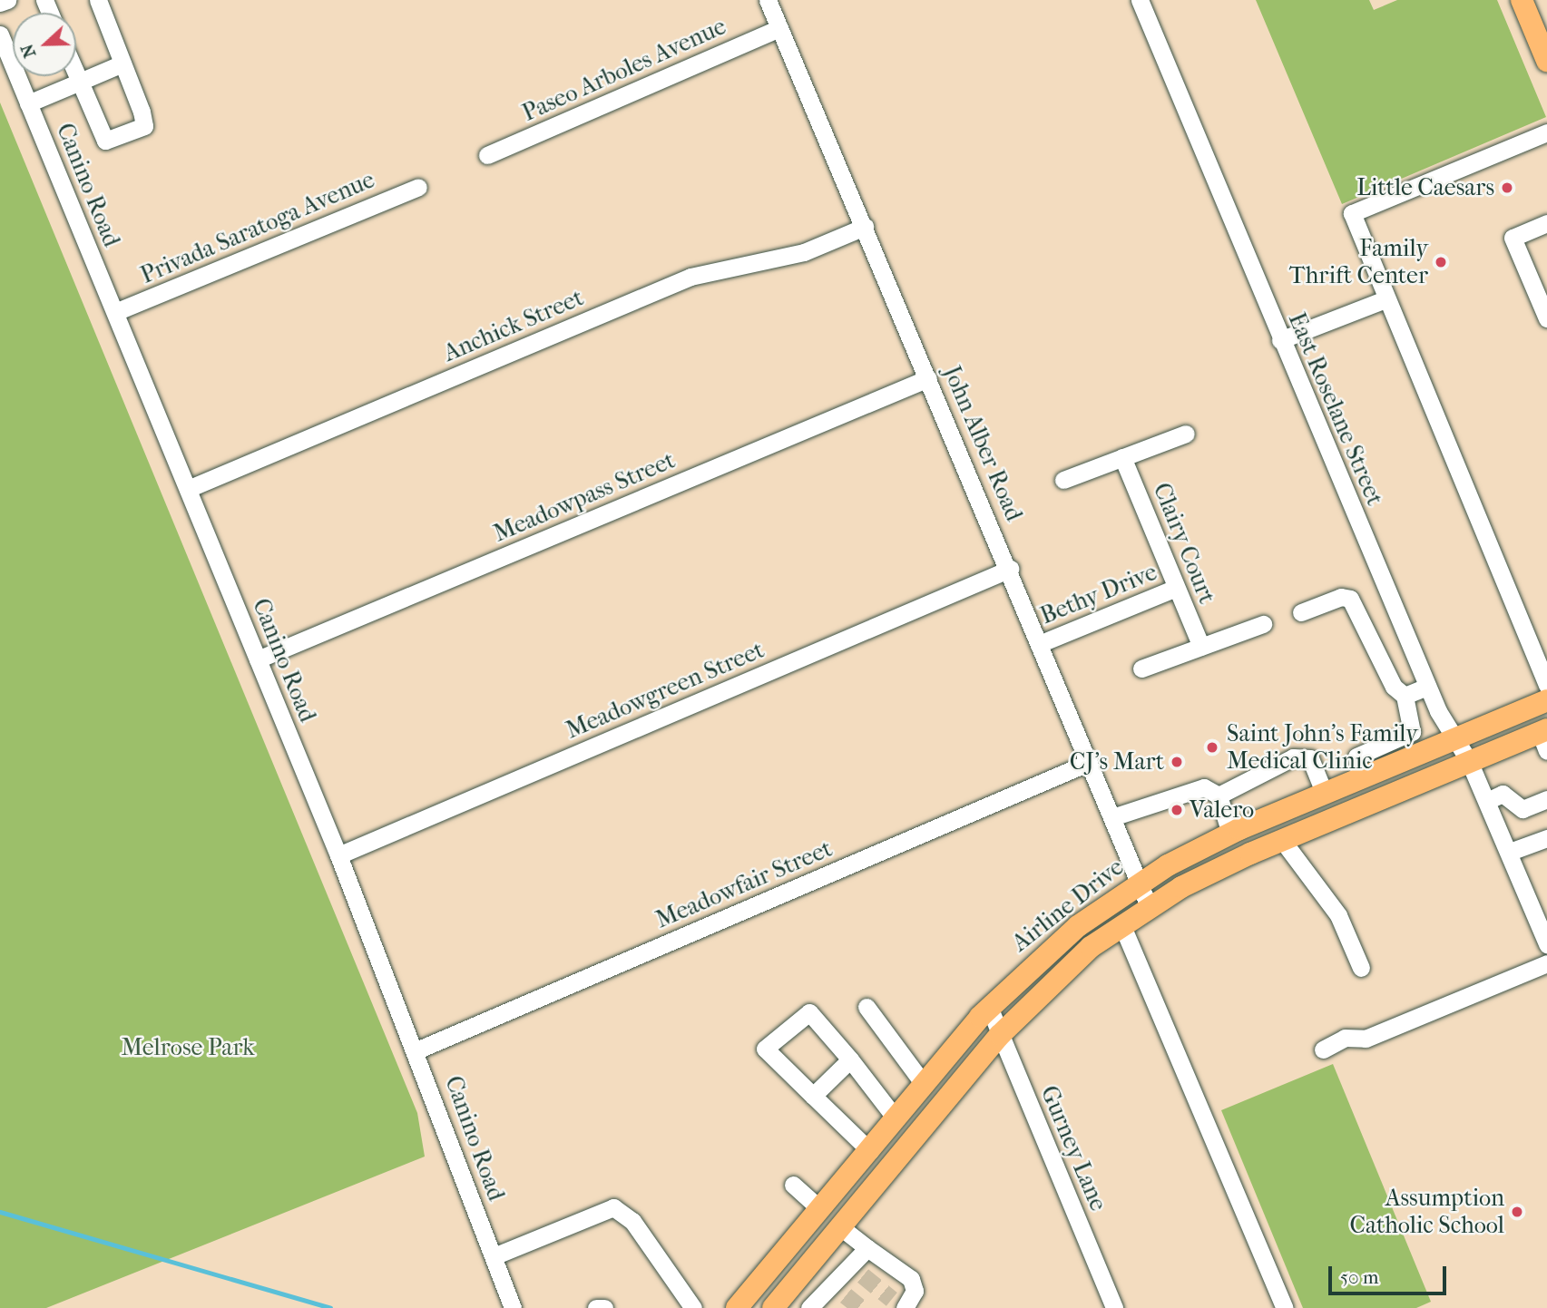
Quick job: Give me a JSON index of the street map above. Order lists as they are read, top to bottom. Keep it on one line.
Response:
{"streets":{"main road":["Airline Drive"],"street":["Paseo Arboles Avenue","Canino Road","Privada Saratoga Avenue","Anchick Street","East Roselane Street","John Alber Road","Meadowpass Street","Clairy Court","Bethy Drive","Meadowgreen Street","Meadowfair Street","Gurney Lane"]},"crossings":[["Paseo Arboles Avenue","John Alber Road"],["Canino Road","Privada Saratoga Avenue"],["Canino Road","Anchick Street"],["Canino Road","Meadowpass Street"],["Canino Road","Meadowgreen Street"],["Canino Road","Meadowfair Street"],["Anchick Street","John Alber Road"],["East Roselane Street","Airline Drive"],["John Alber Road","Meadowpass Street"],["John Alber Road","Bethy Drive"],["John Alber Road","Meadowgreen Street"],["John Alber Road","Meadowfair Street"],["John Alber Road","Airline Drive"],["Clairy Court","Bethy Drive"],["Airline Drive","Gurney Lane"]],"parks":["Melrose Park"],"places":["Little Caesars","Family Thrift Center","Saint John's Family Medical Clinic","CJ's Mart","Valero","Assumption Catholic School"],"scale_bar":"50 m","north":"left"}
